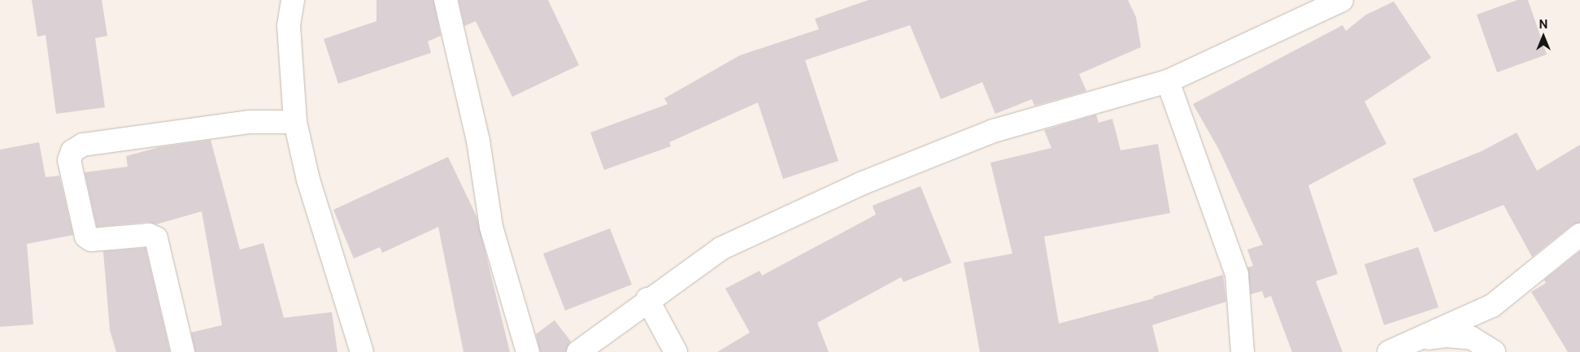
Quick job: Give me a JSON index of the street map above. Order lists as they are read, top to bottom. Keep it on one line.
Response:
{"north":"top"}
